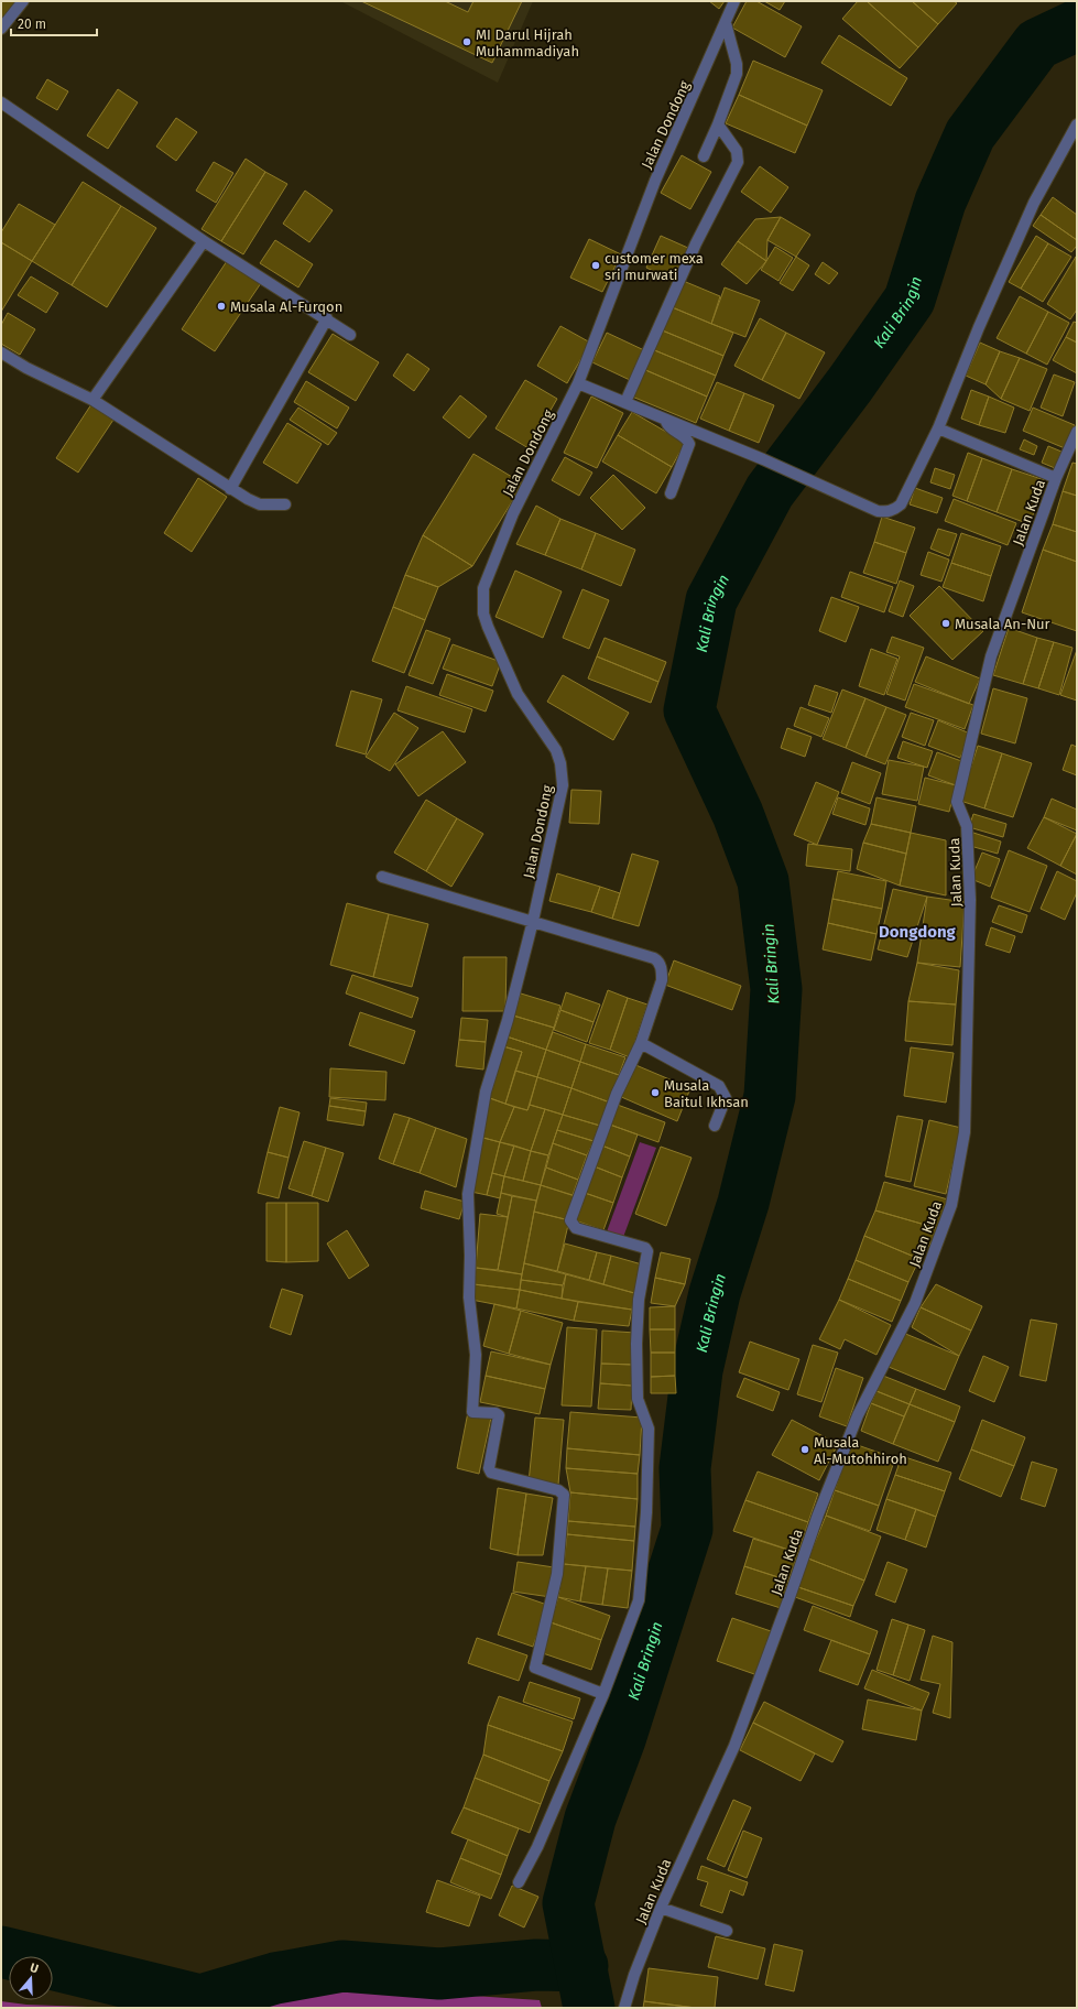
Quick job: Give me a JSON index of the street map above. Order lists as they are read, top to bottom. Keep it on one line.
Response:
{"streets":{"street":["Jalan Dondong","Jalan Kuda"]},"districts":["Dongdong"],"water":["Kali Bringin"],"places":["MI Darul Hijrah Muhammadiyah","customer mexa sri murwati","Musala Al-Furqon","Musala An-Nur","Musala Baitul Ikhsan","Musala Al-Mutohhiroh"],"scale_bar":"20 m","north":"top"}
